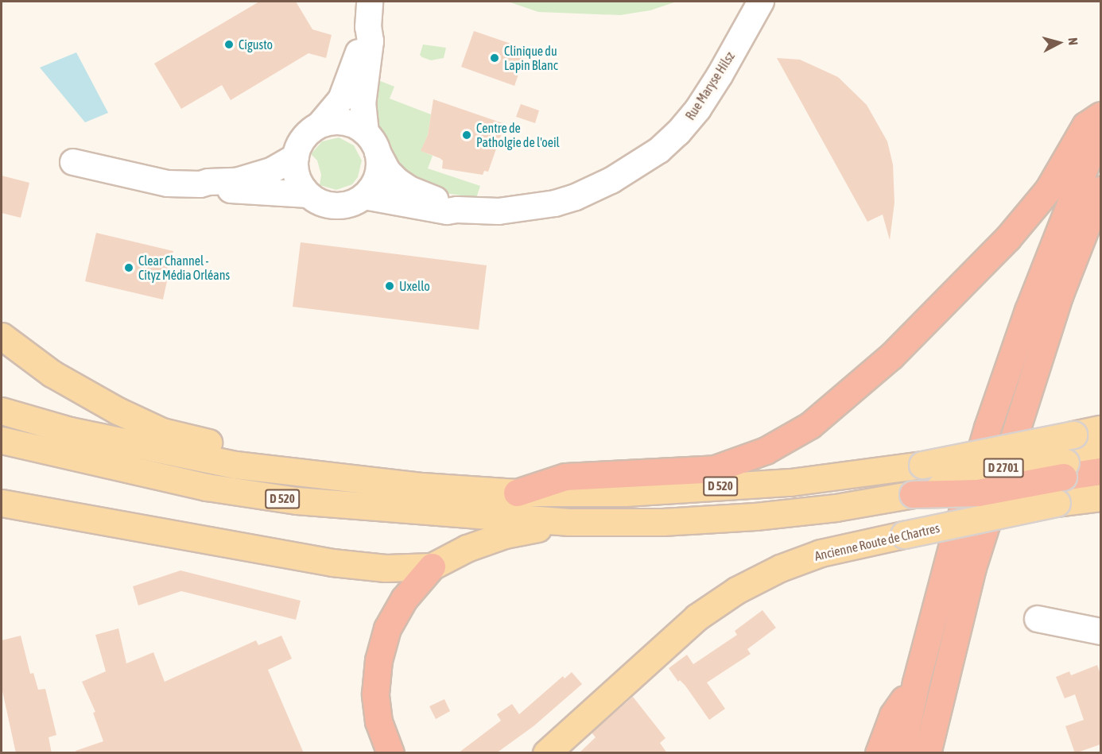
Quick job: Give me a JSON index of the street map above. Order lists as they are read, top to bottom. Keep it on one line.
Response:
{"streets":{"highway":["D 2701"],"main road":["D 520","Ancienne Route de Chartres"],"street":["Rue Maryse Hilsz"]},"places":["Cigusto","Clinique du Lapin Blanc","Centre de Patholgie de l'oeil","Clear Channel - Cityz Média Orléans","Uxello"],"north":"right"}
